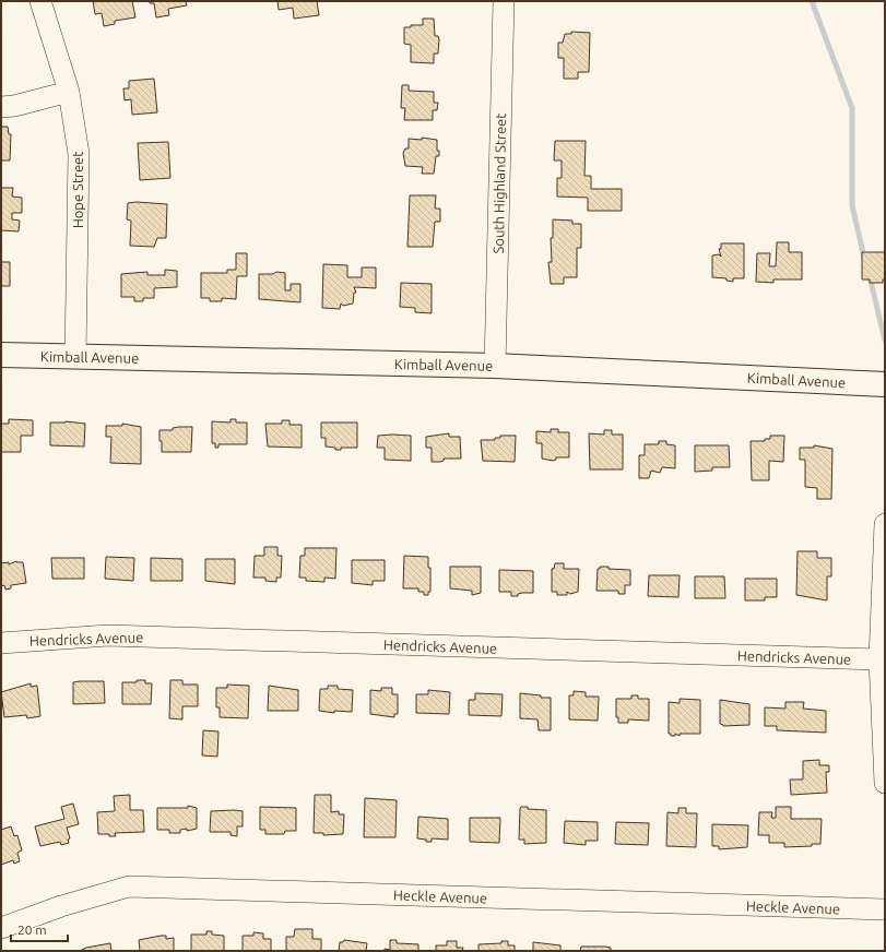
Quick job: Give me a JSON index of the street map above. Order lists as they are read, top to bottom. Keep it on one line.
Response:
{"streets":{"main road":["Kimball Avenue"],"street":["South Highland Street","Hope Street","Hendricks Avenue","Heckle Avenue"]},"crossings":[["South Highland Street","Kimball Avenue"],["Hope Street","Kimball Avenue"]],"scale_bar":"20 m"}
